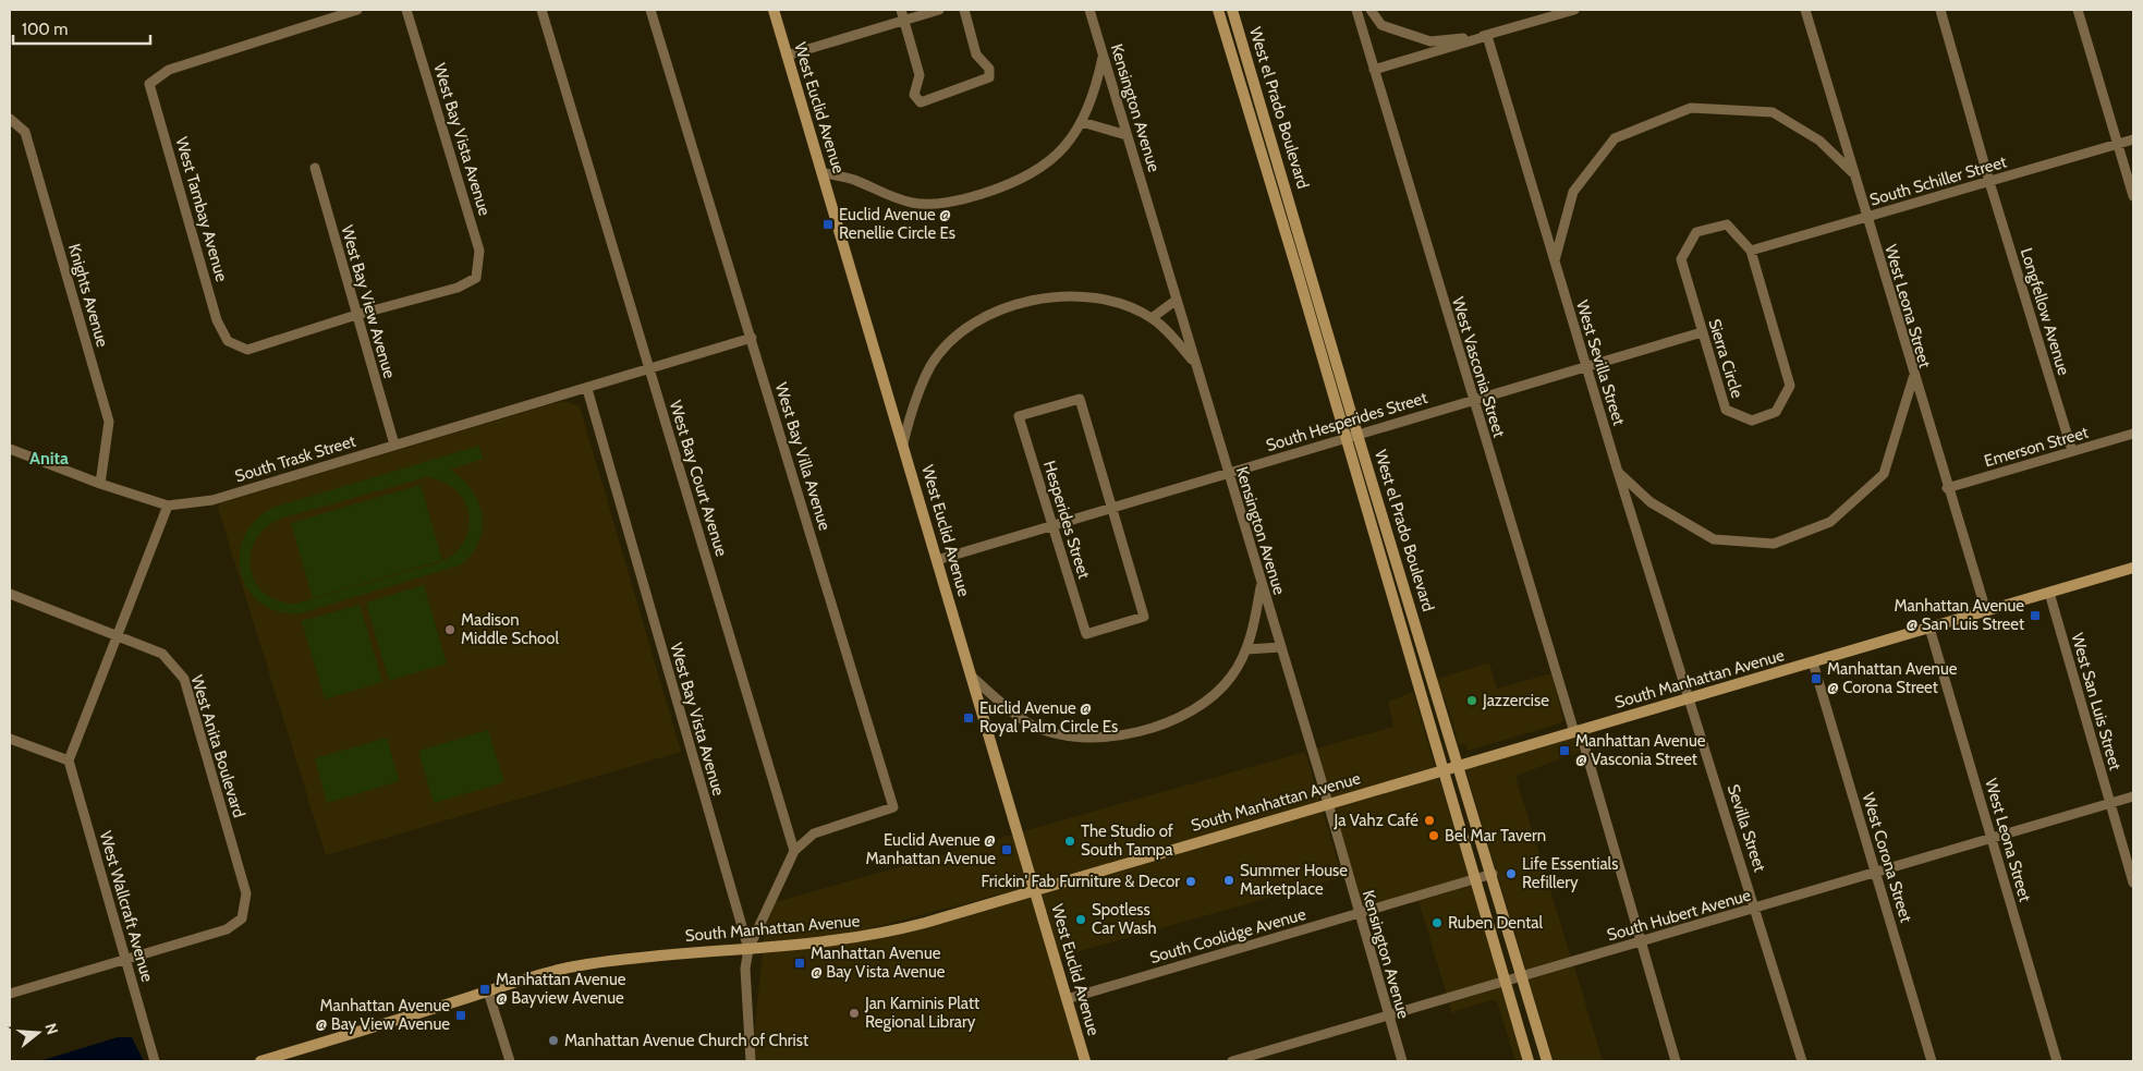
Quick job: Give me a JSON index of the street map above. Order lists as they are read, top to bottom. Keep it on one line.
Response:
{"streets":{"street":["West Euclid Avenue","Kensington Avenue","West el Prado Boulevard","West Bay Vista Avenue","South Schiller Street","West Tambay Avenue","Knights Avenue","West Bay View Avenue","West Leona Street","Longfellow Avenue","Sierra Circle","West Sevilla Street","West Vasconia Street","South Hesperides Street","Emerson Street","West Bay Villa Avenue","South Trask Street","West Bay Court Avenue","Hesperides Street","South Manhattan Avenue","West San Luis Street","West Anita Boulevard","Sevilla Street","West Corona Street","West Wallcraft Avenue","South Hubert Avenue","South Coolidge Avenue"]},"crossings":[["West Euclid Avenue","South Hesperides Street"],["West Euclid Avenue","South Manhattan Avenue"],["West Euclid Avenue","South Coolidge Avenue"],["Kensington Avenue","South Hesperides Street"],["Kensington Avenue","South Manhattan Avenue"],["Kensington Avenue","South Hubert Avenue"],["Kensington Avenue","South Coolidge Avenue"],["West el Prado Boulevard","South Hesperides Street"],["West el Prado Boulevard","South Manhattan Avenue"],["West el Prado Boulevard","South Hubert Avenue"],["West el Prado Boulevard","South Coolidge Avenue"],["West Bay Vista Avenue","West Tambay Avenue"],["West Bay Vista Avenue","West Bay View Avenue"],["West Bay Vista Avenue","South Trask Street"],["West Bay Vista Avenue","South Manhattan Avenue"],["South Schiller Street","West Leona Street"],["South Schiller Street","Longfellow Avenue"],["South Schiller Street","Sierra Circle"],["West Tambay Avenue","West Bay View Avenue"],["West Bay View Avenue","South Trask Street"],["West Leona Street","Emerson Street"],["West Leona Street","South Manhattan Avenue"],["West Leona Street","South Hubert Avenue"],["Longfellow Avenue","Emerson Street"],["Sierra Circle","South Hesperides Street"],["West Sevilla Street","South Hesperides Street"],["West Sevilla Street","South Manhattan Avenue"],["West Sevilla Street","Sevilla Street"],["West Vasconia Street","South Hesperides Street"],["West Vasconia Street","South Manhattan Avenue"],["West Vasconia Street","South Hubert Avenue"],["South Hesperides Street","Hesperides Street"],["West Bay Villa Avenue","South Trask Street"],["West Bay Villa Avenue","West Bay Court Avenue"],["South Trask Street","West Bay Court Avenue"],["South Manhattan Avenue","West San Luis Street"],["South Manhattan Avenue","Sevilla Street"],["South Manhattan Avenue","West Corona Street"],["West San Luis Street","South Hubert Avenue"],["West Anita Boulevard","West Wallcraft Avenue"],["Sevilla Street","South Hubert Avenue"],["West Corona Street","South Hubert Avenue"]],"districts":["Anita"],"places":{"transit":["Euclid Avenue @ Renellie Circle Es","Manhattan Avenue @ San Luis Street","Manhattan Avenue @ Corona Street","Euclid Avenue @ Royal Palm Circle Es","Manhattan Avenue @ Vasconia Street","Euclid Avenue @ Manhattan Avenue","Manhattan Avenue @ Bay Vista Avenue","Manhattan Avenue @ Bayview Avenue","Manhattan Avenue @ Bay View Avenue"],"other":["Madison Middle School","Jazzercise","Ja Vahz Café","Bel Mar Tavern","The Studio of South Tampa","Life Essentials Refillery","Summer House Marketplace","Frickin' Fab Furniture & Decor","Spotless Car Wash","Ruben Dental","Jan Kaminis Platt Regional Library","Manhattan Avenue Church of Christ"]},"scale_bar":"100 m","north":"right"}
